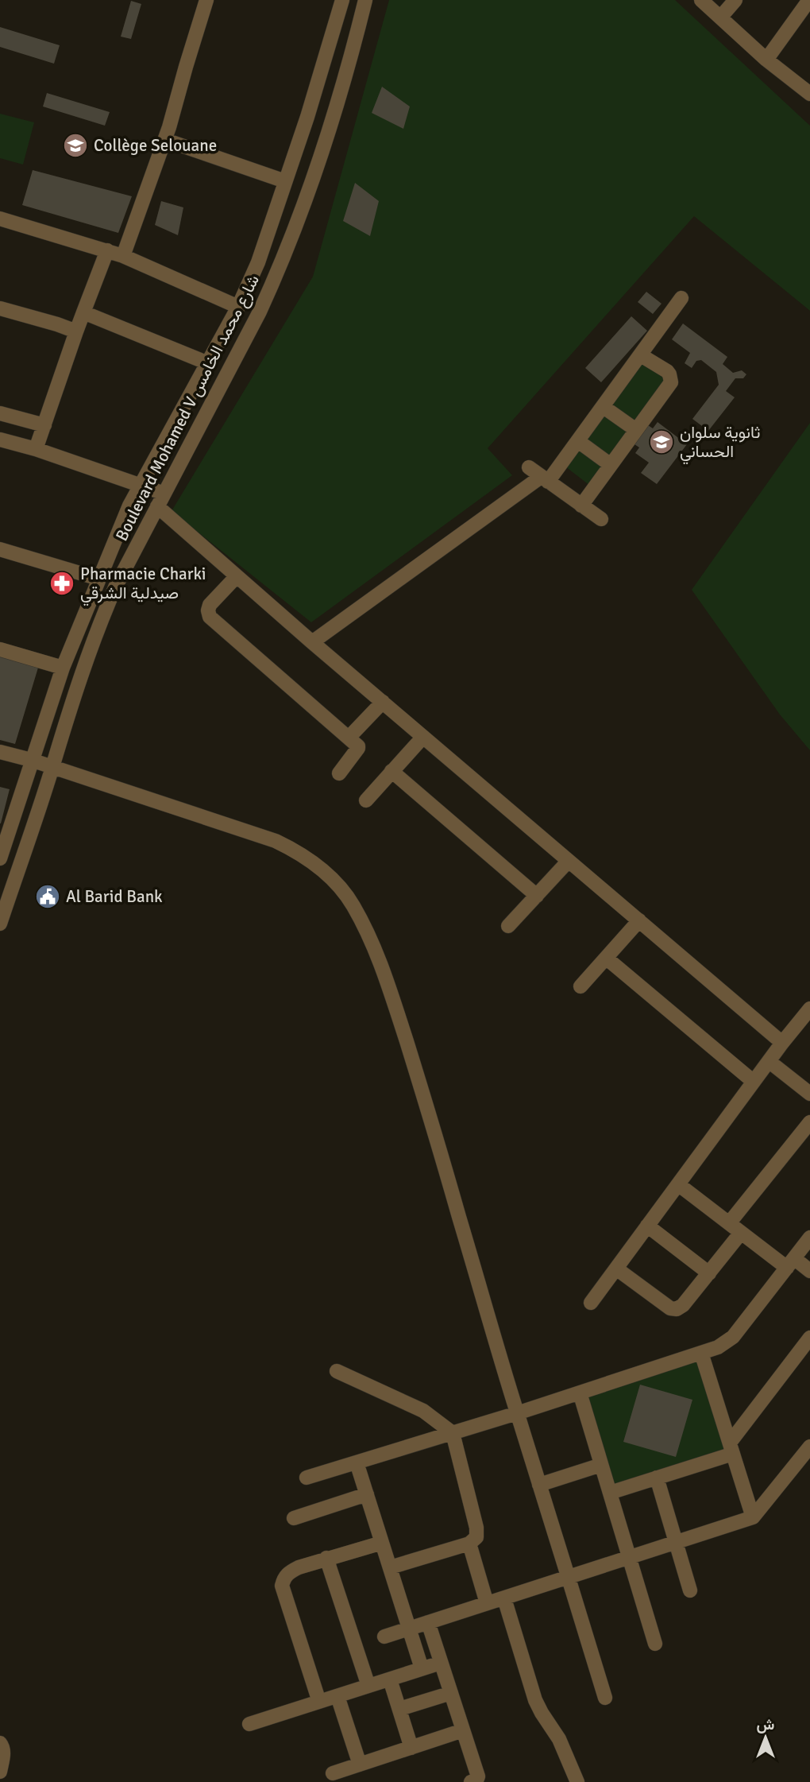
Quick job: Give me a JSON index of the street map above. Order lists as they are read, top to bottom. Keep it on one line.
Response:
{"streets":{"street":["Boulevard Mohamed V شارع محمد الخامس"]},"places":{"school or university":["Collège Selouane","ثانوية سلوان الحساني"],"pharmacy":["Pharmacie Charki صيدلية الشرقي"],"public building":["Al Barid Bank"]},"north":"top"}
